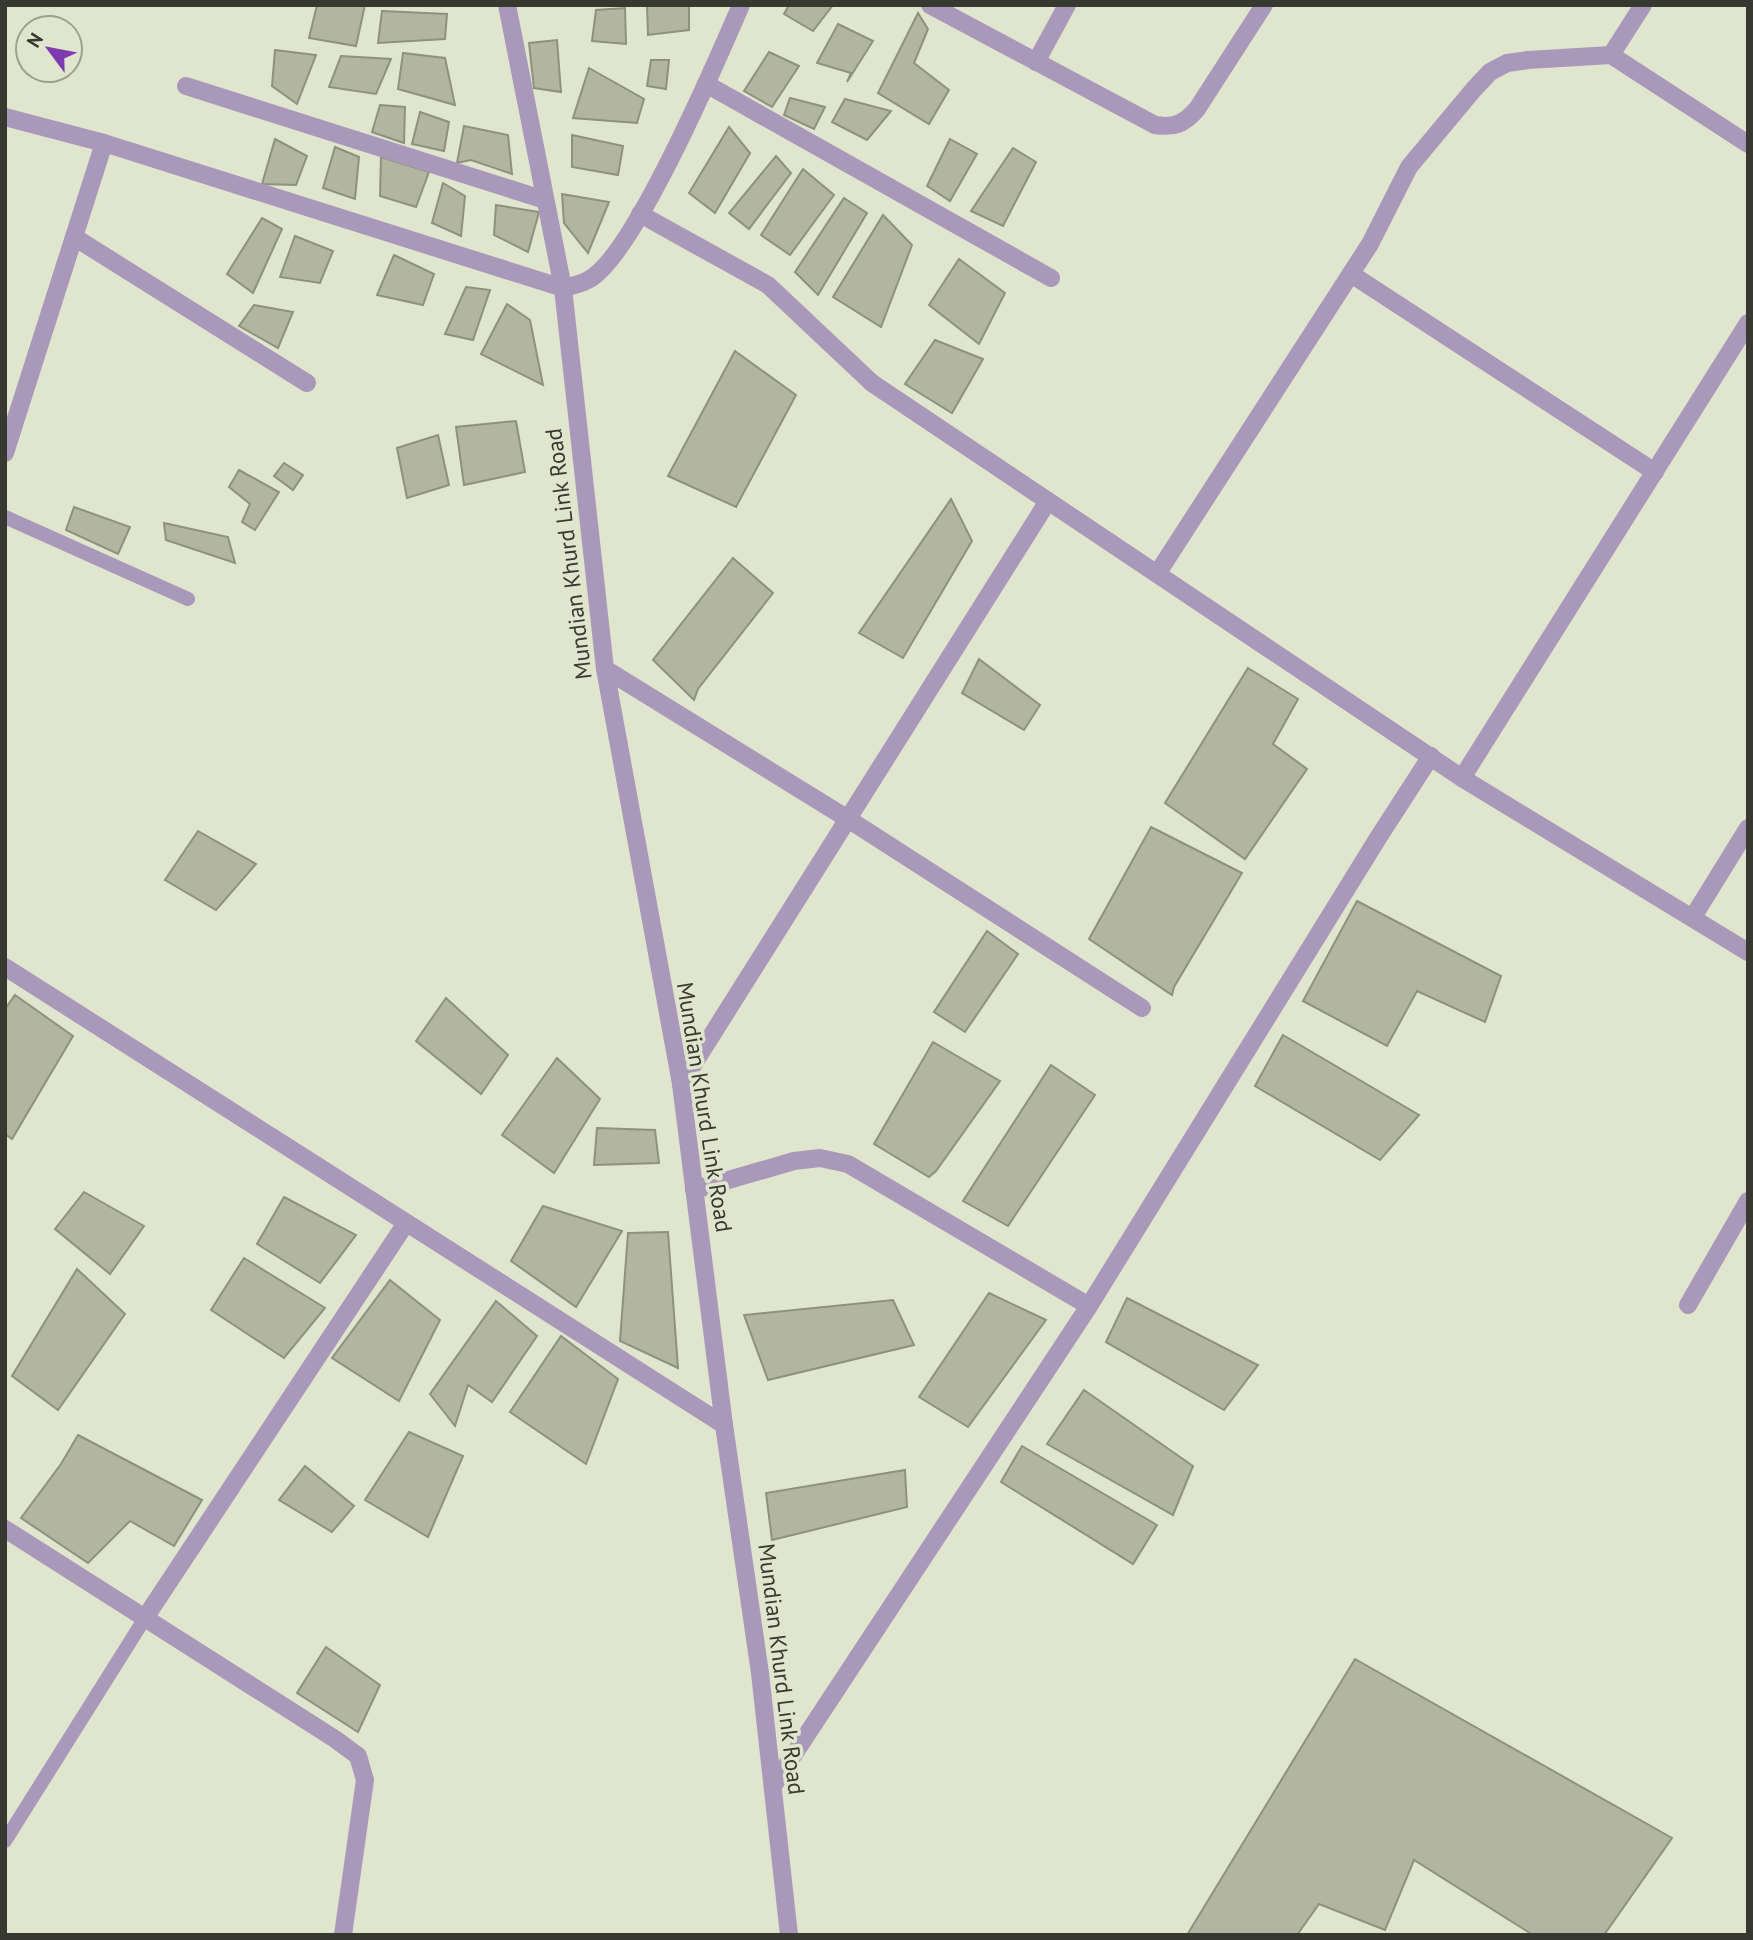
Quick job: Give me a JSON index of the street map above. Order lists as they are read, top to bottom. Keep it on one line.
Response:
{"streets":{"street":["Mundian Khurd Link Road"]},"north":"top left"}
